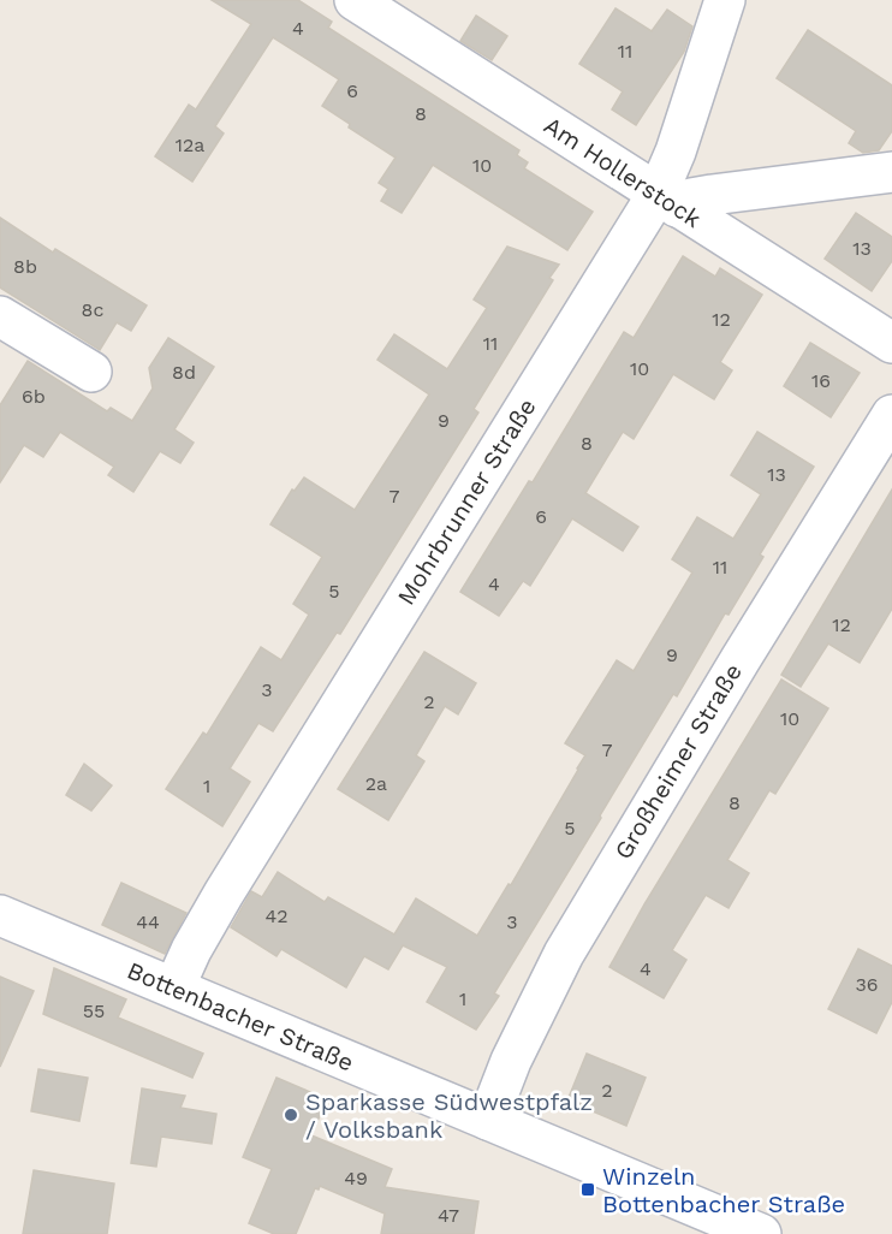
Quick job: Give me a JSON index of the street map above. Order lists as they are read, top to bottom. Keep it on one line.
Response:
{"streets":{"street":["Am Hollerstock","Mohrbrunner Straße","Großheimer Straße","Bottenbacher Straße"]},"crossings":[["Am Hollerstock","Mohrbrunner Straße"],["Mohrbrunner Straße","Bottenbacher Straße"],["Großheimer Straße","Bottenbacher Straße"]],"places":{"other":["Sparkasse Südwestpfalz / Volksbank"],"transit":["Winzeln Bottenbacher Straße"]},"house_numbers":["4","11","6","8","12a","10","13","8b","8c","12","11","10","8d","16","6b","9","8","13","7","6","11","4","5","12","9","3","2","10","7","2a","1","8","5","42","44","3","4","36","1","55","2","49","47"]}
